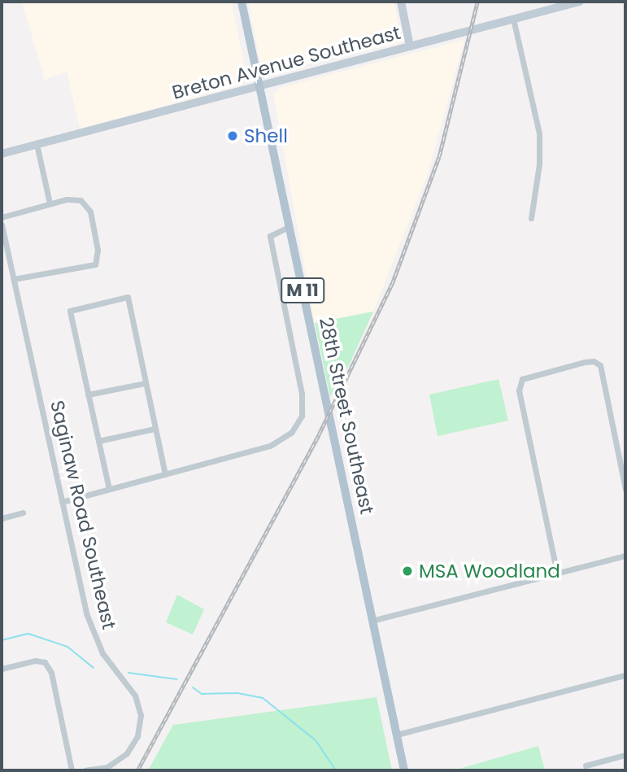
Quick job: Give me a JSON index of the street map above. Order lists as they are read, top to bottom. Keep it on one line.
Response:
{"streets":{"main road":["Breton Avenue Southeast","M 11","28th Street Southeast"],"street":["Saginaw Road Southeast"]},"crossings":[["Breton Avenue Southeast","28th Street Southeast"]],"places":["Shell","MSA Woodland"]}
